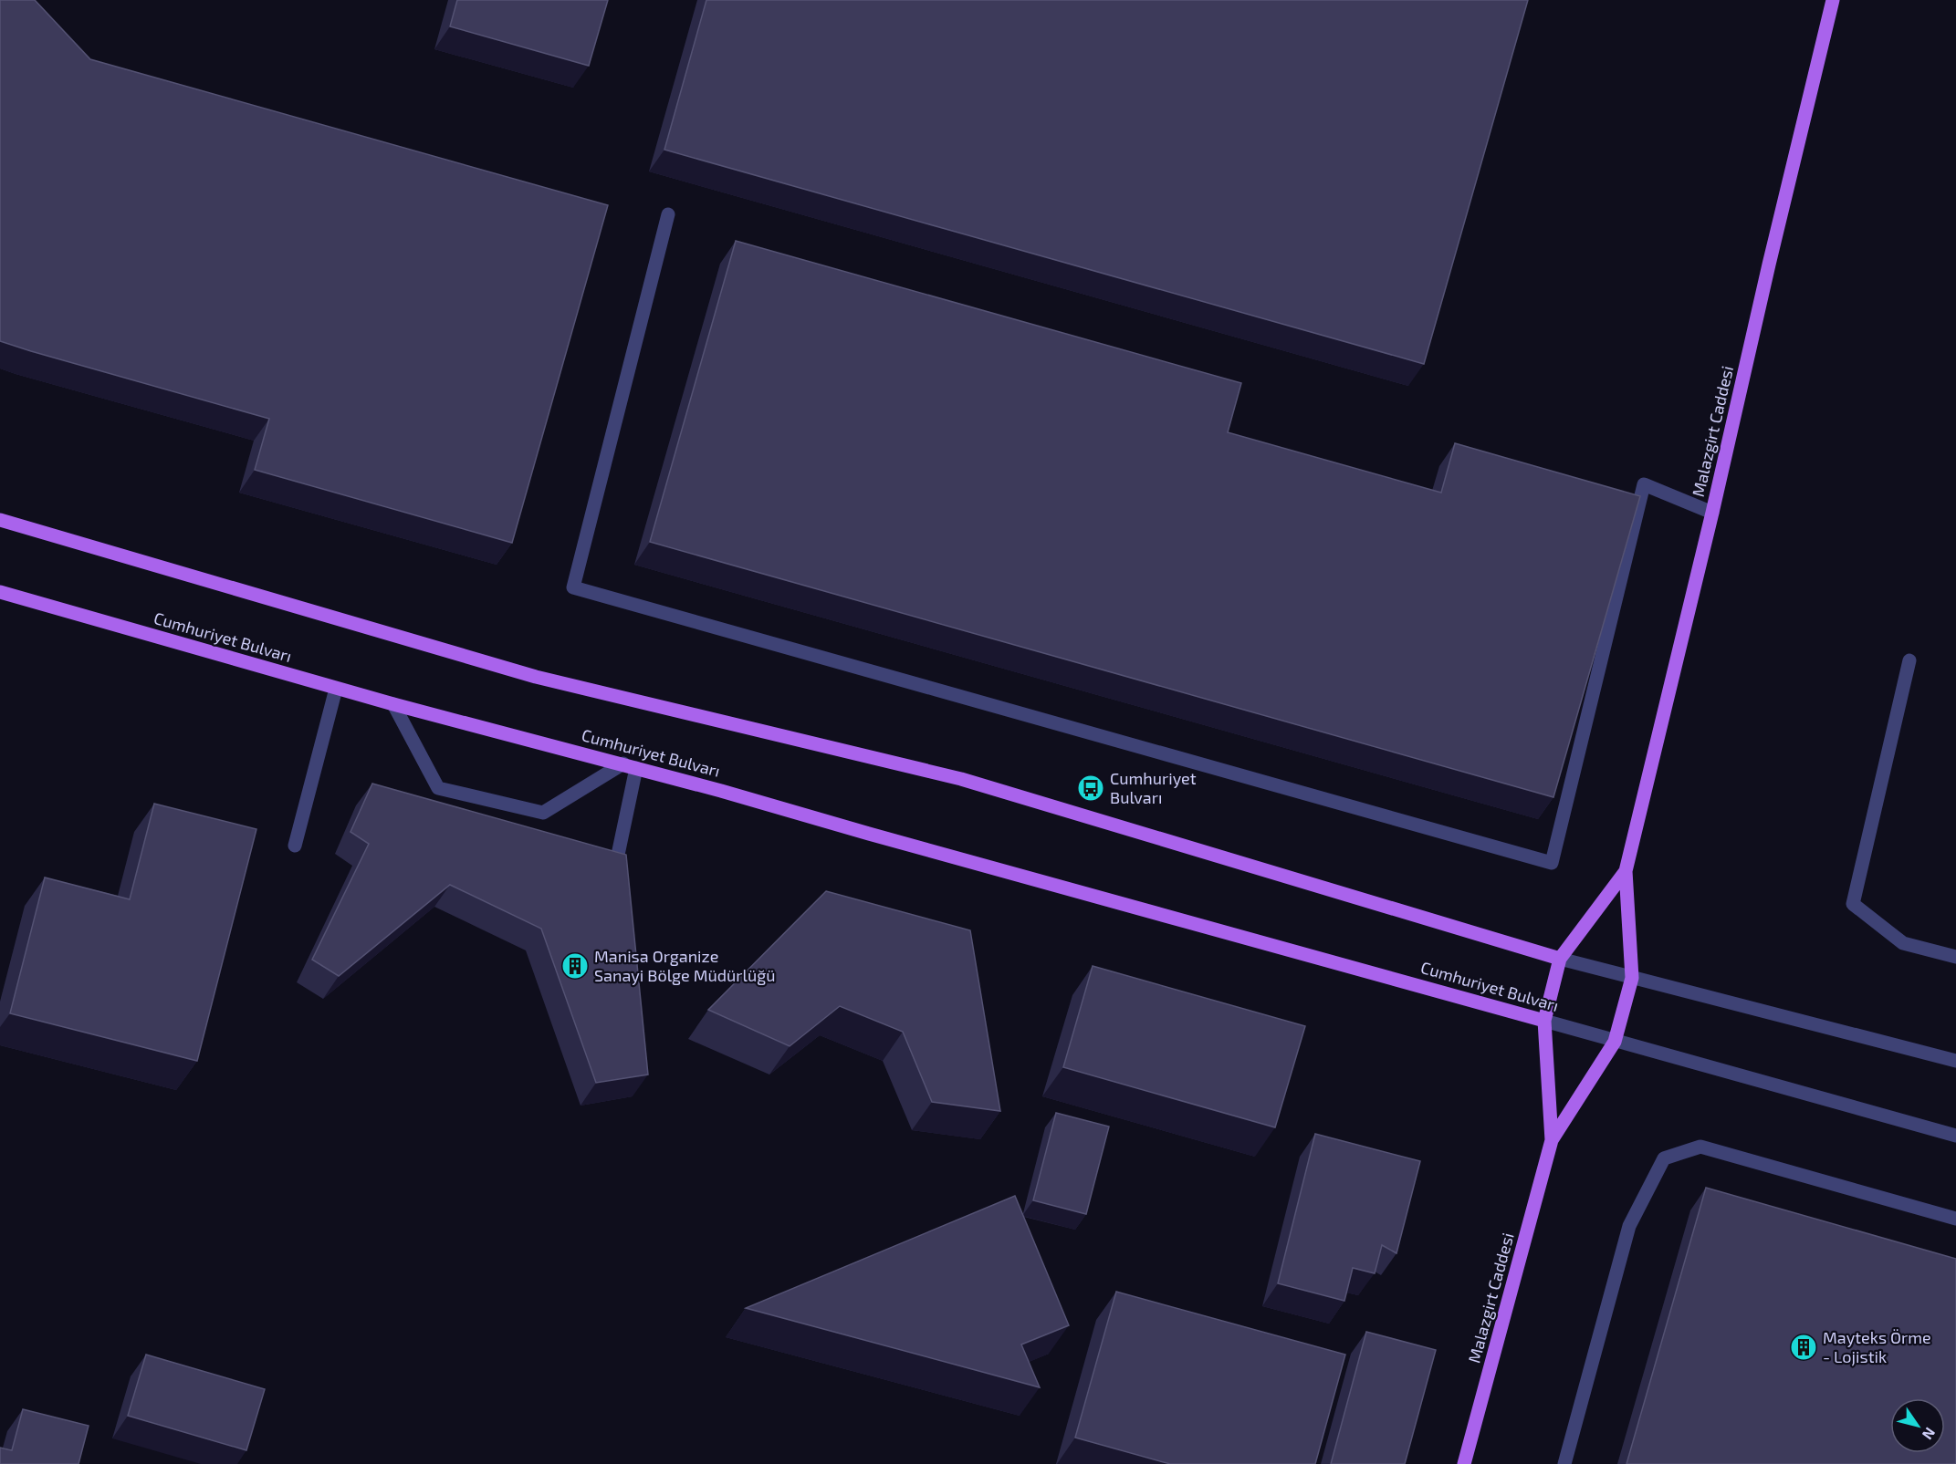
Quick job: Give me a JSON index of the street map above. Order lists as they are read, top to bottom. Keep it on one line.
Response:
{"streets":{"main road":["Malazgirt Caddesi","Cumhuriyet Bulvarı"]},"places":{"bus stop":["Cumhuriyet Bulvarı"],"building":["Manisa Organize Sanayi Bölge Müdürlüğü","Mayteks Örme - Lojistik"]},"north":"bottom right"}
